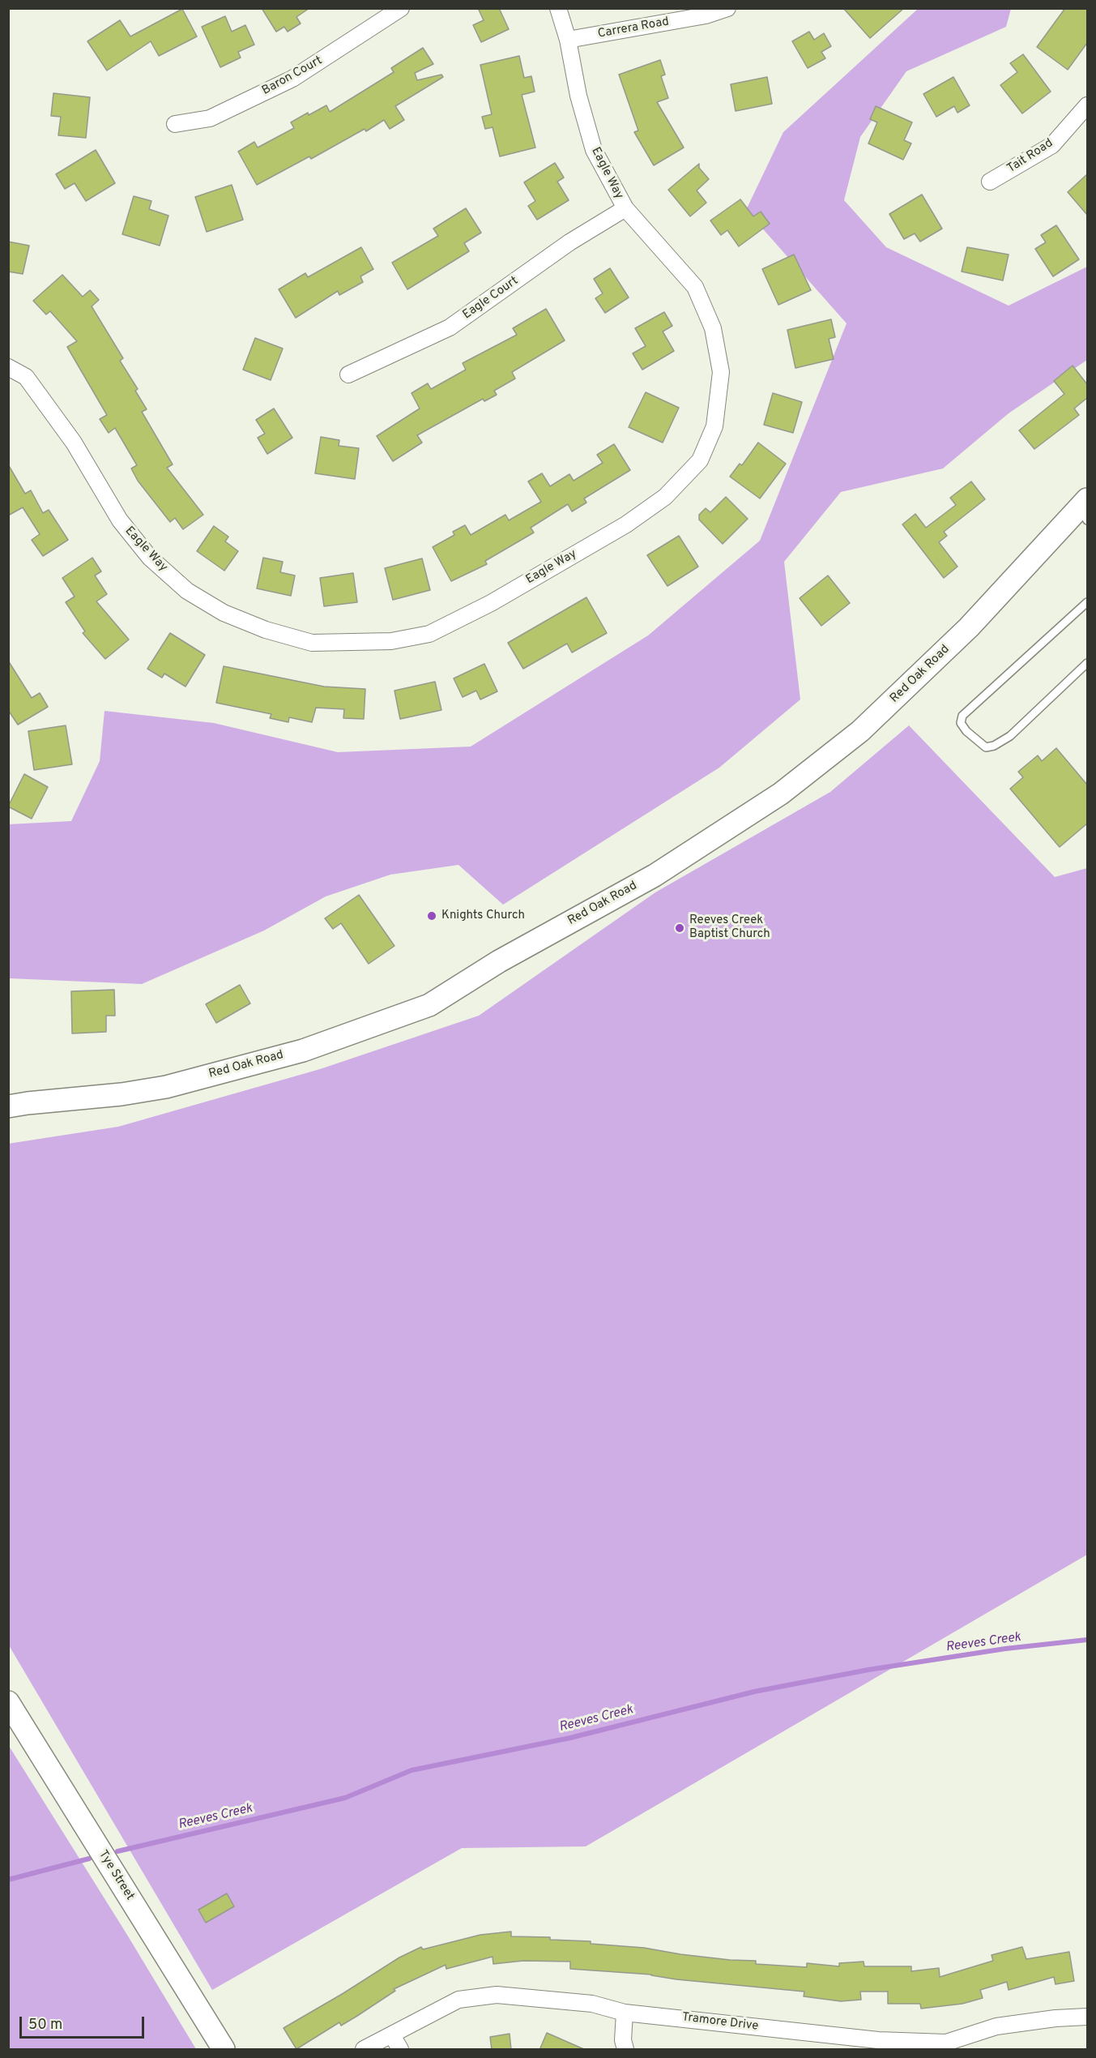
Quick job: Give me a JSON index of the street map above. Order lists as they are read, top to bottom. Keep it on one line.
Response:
{"streets":{"street":["Carrera Road","Baron Court","Tait Road","Eagle Way","Eagle Court","Red Oak Road","Tye Street","Tramore Drive"]},"crossings":[["Carrera Road","Eagle Way"],["Eagle Way","Eagle Court"]],"water":["Reeves Creek"],"places":["Knights Church","Reeves Creek Baptist Church"],"scale_bar":"50 m"}
